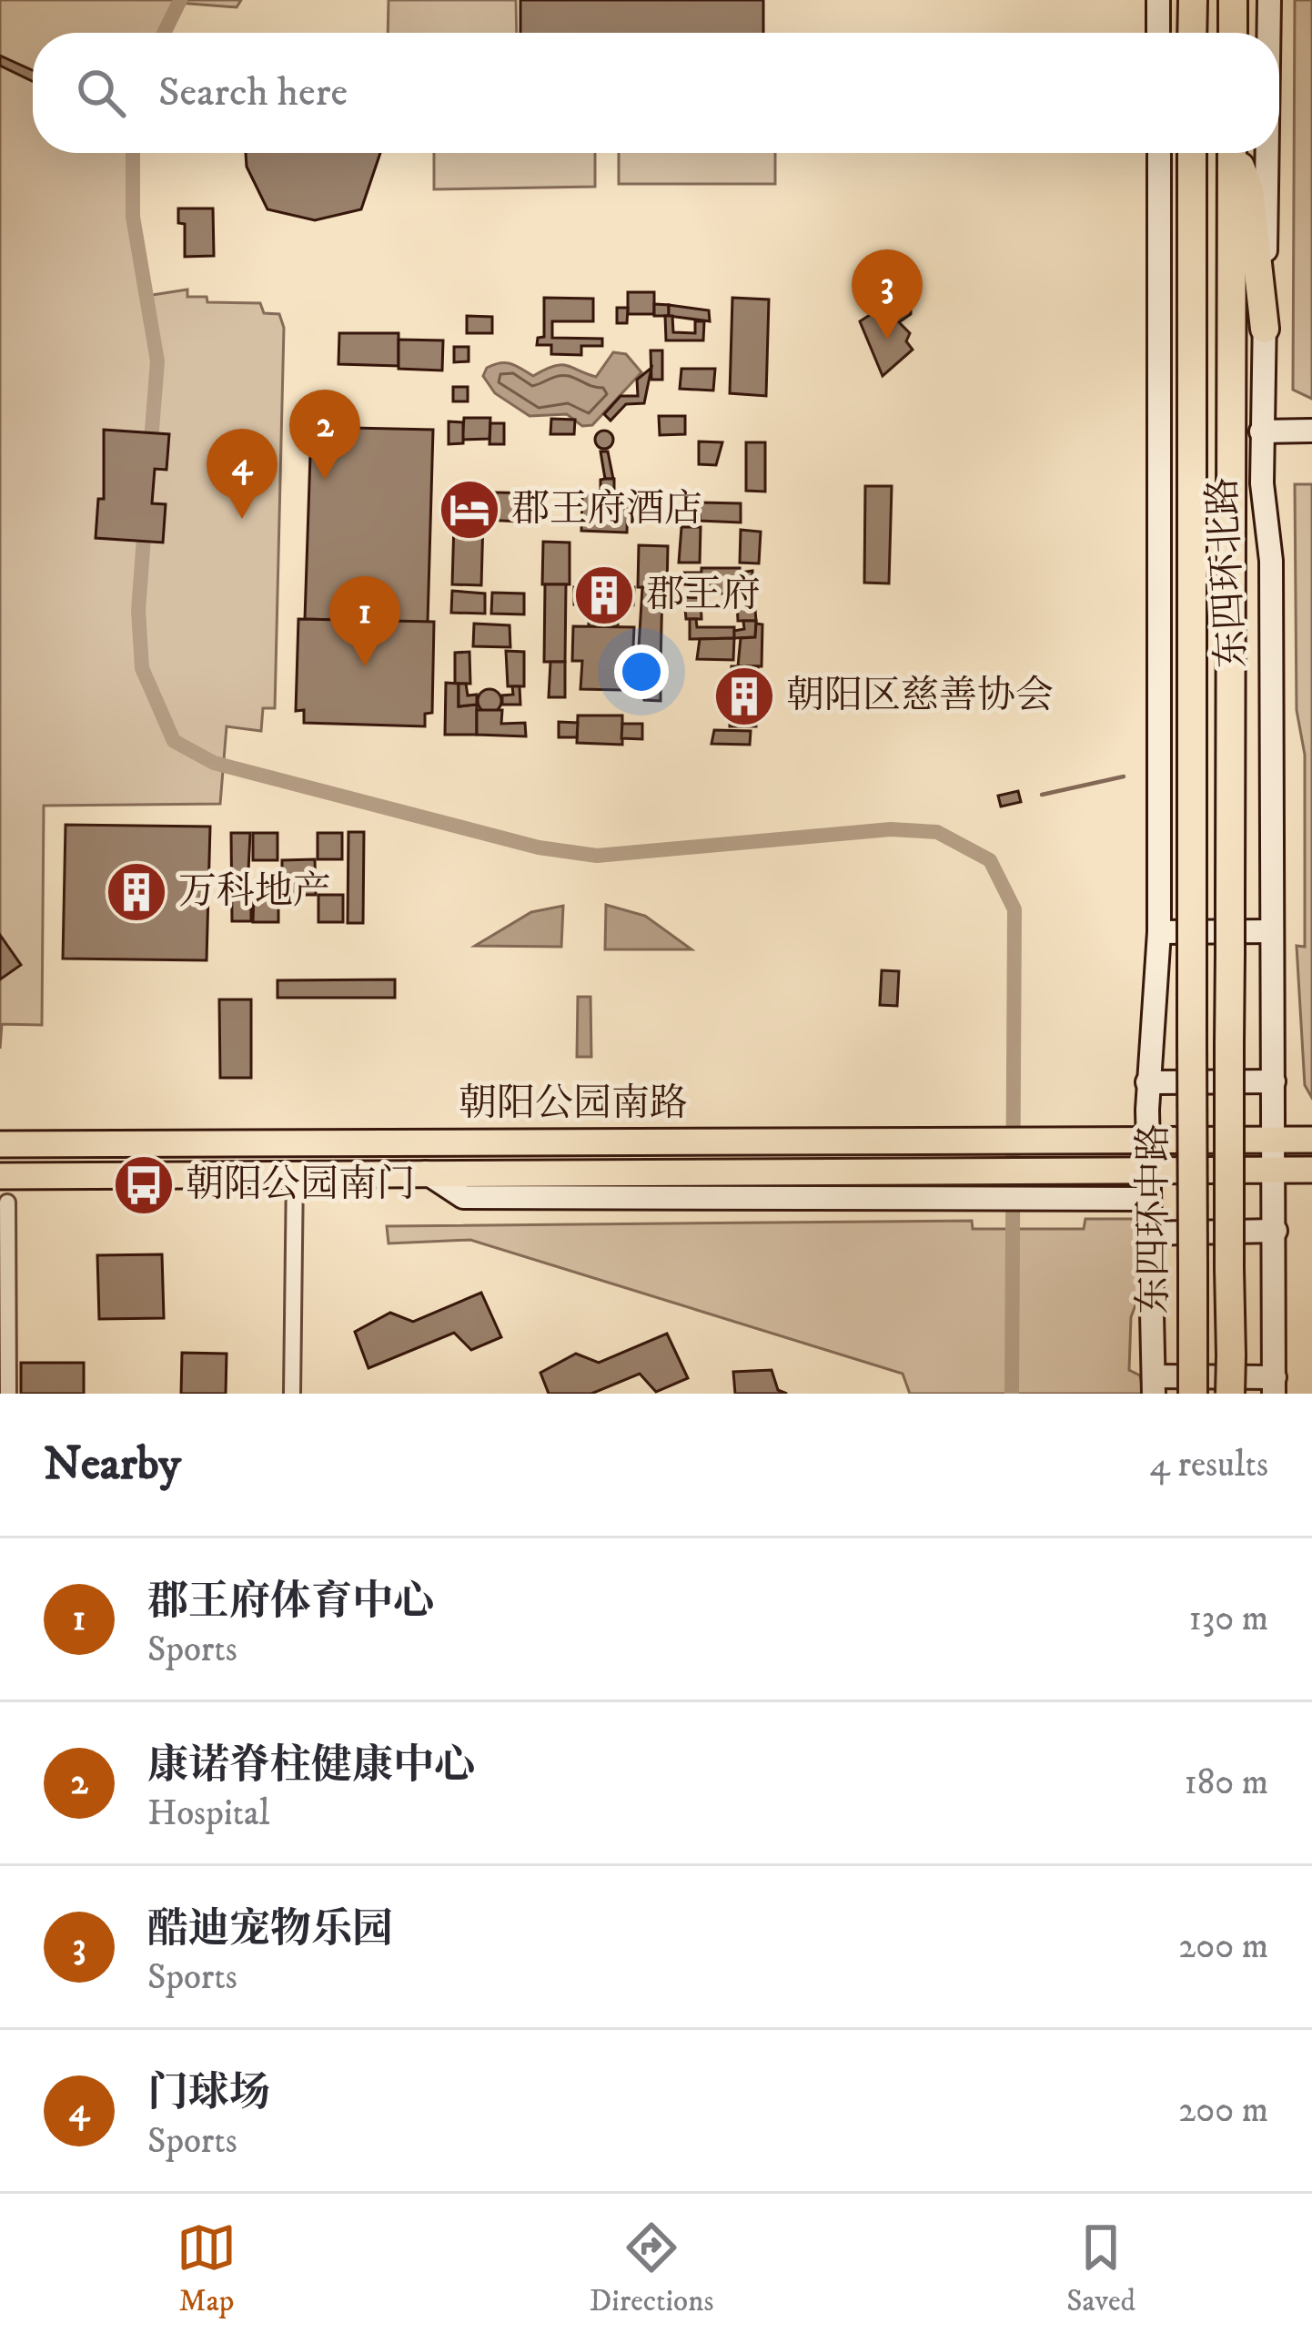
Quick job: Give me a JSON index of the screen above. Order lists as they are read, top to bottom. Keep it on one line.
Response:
{"streets":{"highway":["东四环北路","东四环中路"],"main road":["朝阳公园南路"]},"crossings":[["东四环北路","朝阳公园南路"],["东四环北路","东四环中路"],["朝阳公园南路","东四环中路"]],"places":{"hotel":["郡王府酒店"],"building":["郡王府","朝阳区慈善协会","万科地产"],"bus stop":["朝阳公园南门"]},"page":{"search":"Search here","pins":["3","2","4","1"],"heading":["Nearby","4 results"],"list":[{"mark":"1","name":"郡王府体育中心","note":"Sports","value":"130 m"},{"mark":"2","name":"康诺脊柱健康中心","note":"Hospital","value":"180 m"},{"mark":"3","name":"酷迪宠物乐园","note":"Sports","value":"200 m"},{"mark":"4","name":"门球场","note":"Sports","value":"200 m"}],"nav":["Map","Directions","Saved"]}}
